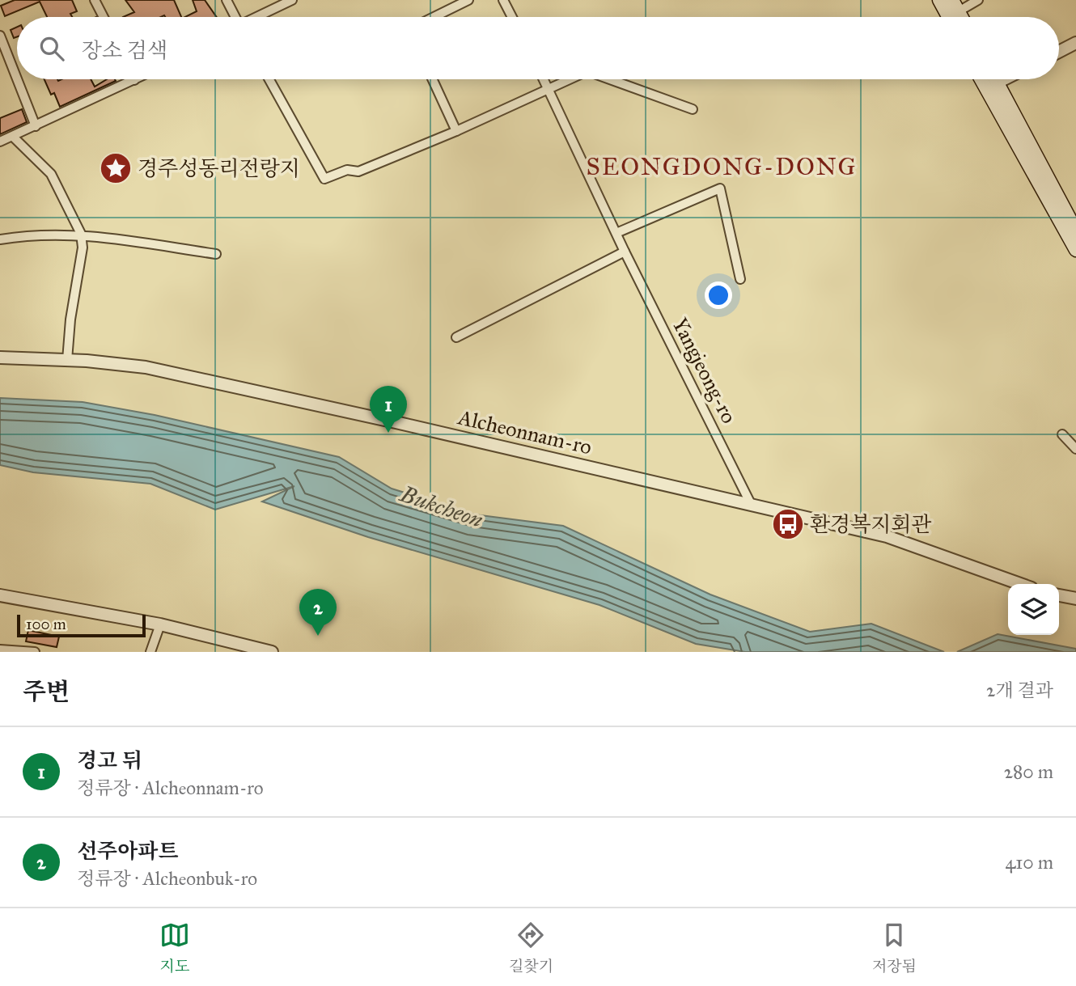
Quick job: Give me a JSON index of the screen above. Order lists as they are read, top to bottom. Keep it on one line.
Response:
{"streets":{"street":["Yangjeong-ro","Alcheonnam-ro"]},"crossings":[["Yangjeong-ro","Alcheonnam-ro"]],"districts":["SEONGDONG-DONG"],"water":["Bukcheon"],"places":{"place":["경주성동리전랑지"],"bus stop":["환경복지회관"]},"scale_bar":"100 m","page":{"search":"장소 검색","pins":["1","2"],"scale":"100 m","heading":["주변","2개 결과"],"list":[{"mark":"1","name":"경고 뒤","note":"정류장 · Alcheonnam-ro","value":"280 m"},{"mark":"2","name":"선주아파트","note":"정류장 · Alcheonbuk-ro","value":"410 m"}],"nav":["지도","길찾기","저장됨"]}}
